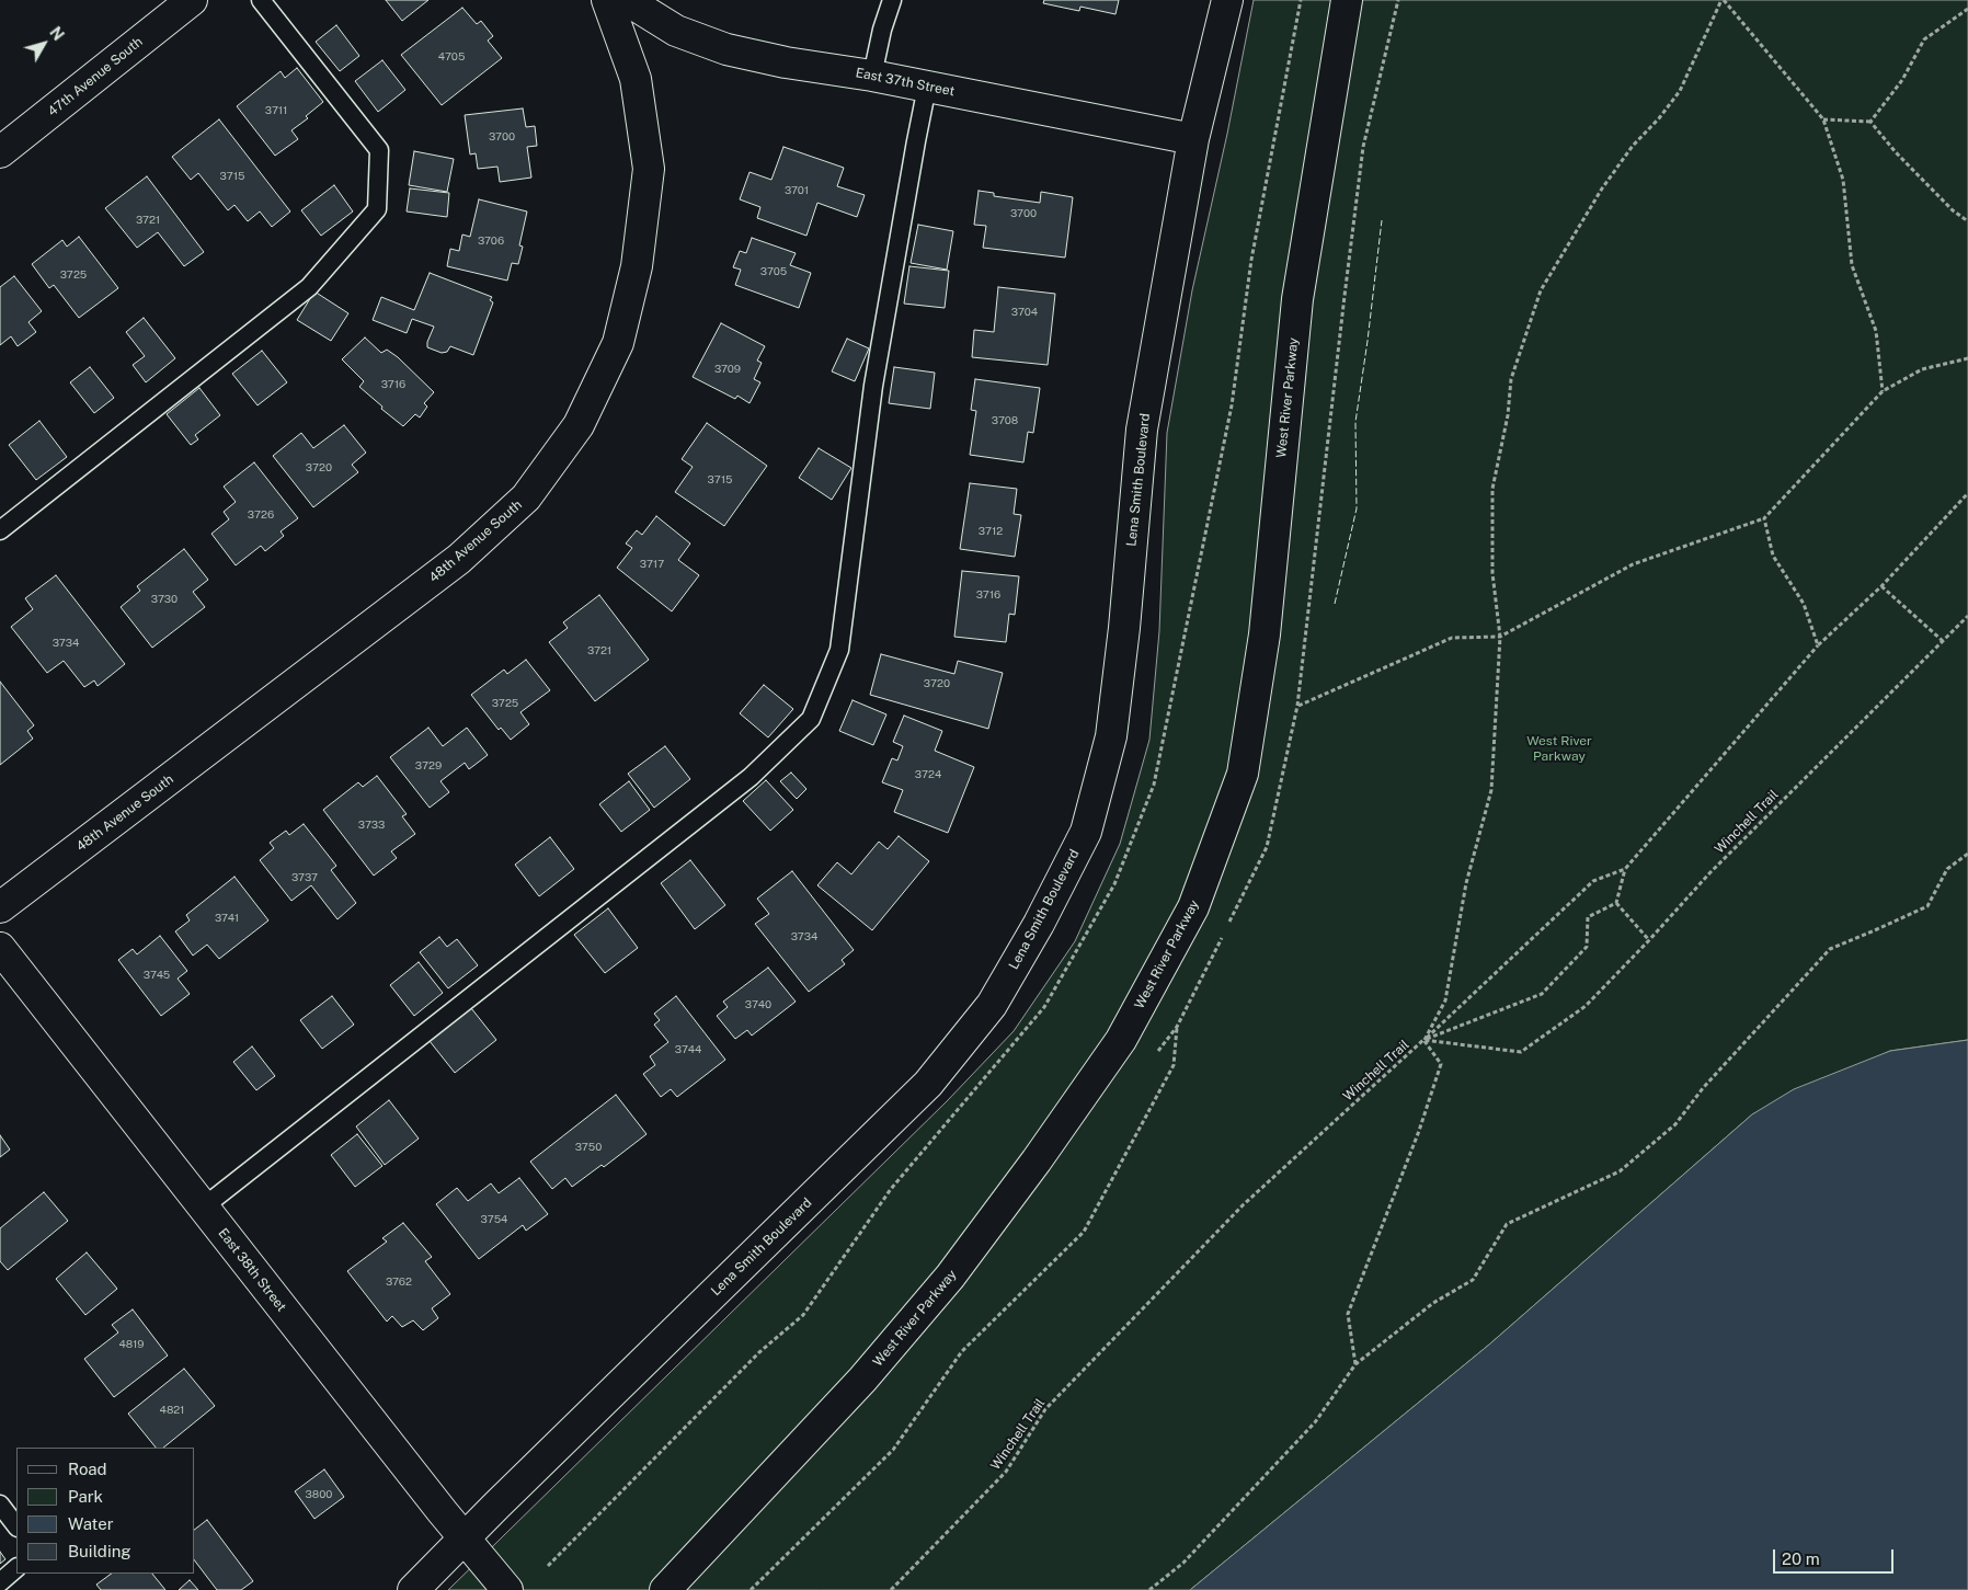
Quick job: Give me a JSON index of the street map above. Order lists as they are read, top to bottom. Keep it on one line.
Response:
{"streets":{"street":["47th Avenue South","East 37th Street","West River Parkway","Lena Smith Boulevard","48th Avenue South","East 38th Street"],"path":["Winchell Trail"]},"crossings":[["East 37th Street","Lena Smith Boulevard"],["Lena Smith Boulevard","East 38th Street"]],"parks":["West River Parkway"],"house_numbers":["4705","3711","3700","3715","3701","3700","3721","3706","3705","3725","3704","3709","3716","3708","3720","3715","3726","3712","3717","3716","3730","3734","3721","3720","3725","3729","3724","3733","3737","3741","3734","3745","3740","3744","3750","3754","3762","4819","4821","3800"],"legend":["Road","Park","Water","Building"],"scale_bar":"20 m","north":"top right"}
